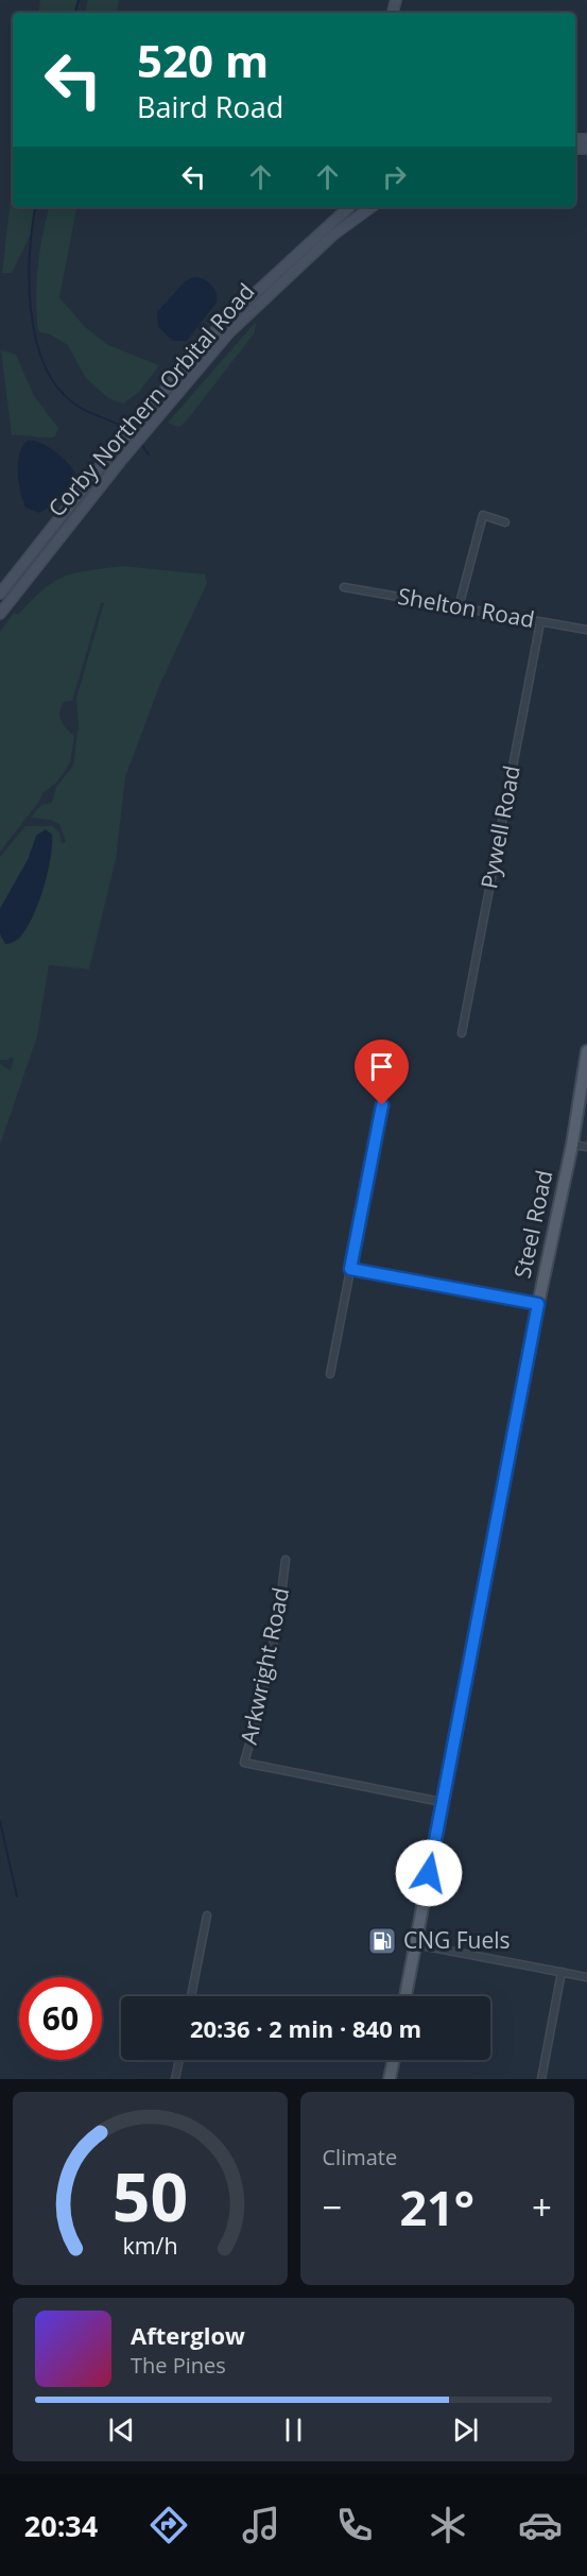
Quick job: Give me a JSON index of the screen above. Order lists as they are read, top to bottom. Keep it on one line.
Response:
{"streets":{"main road":["Steel Road"],"street":["Corby Northern Orbital Road","Shelton Road","Pywell Road","Arkwright Road"]},"crossings":[["Shelton Road","Pywell Road"],["Steel Road","Arkwright Road"]],"places":{"fuel station":["CNG Fuels"]},"page":{"turn":["520 m","Baird Road"],"limit":"60","trip":"20:36 · 2 min · 840 m","tile":"Climate","heat":["−","21°","+"],"song":["Afterglow","The Pines"],"tabs":"20:34","gauge":["50","km/h"]}}
